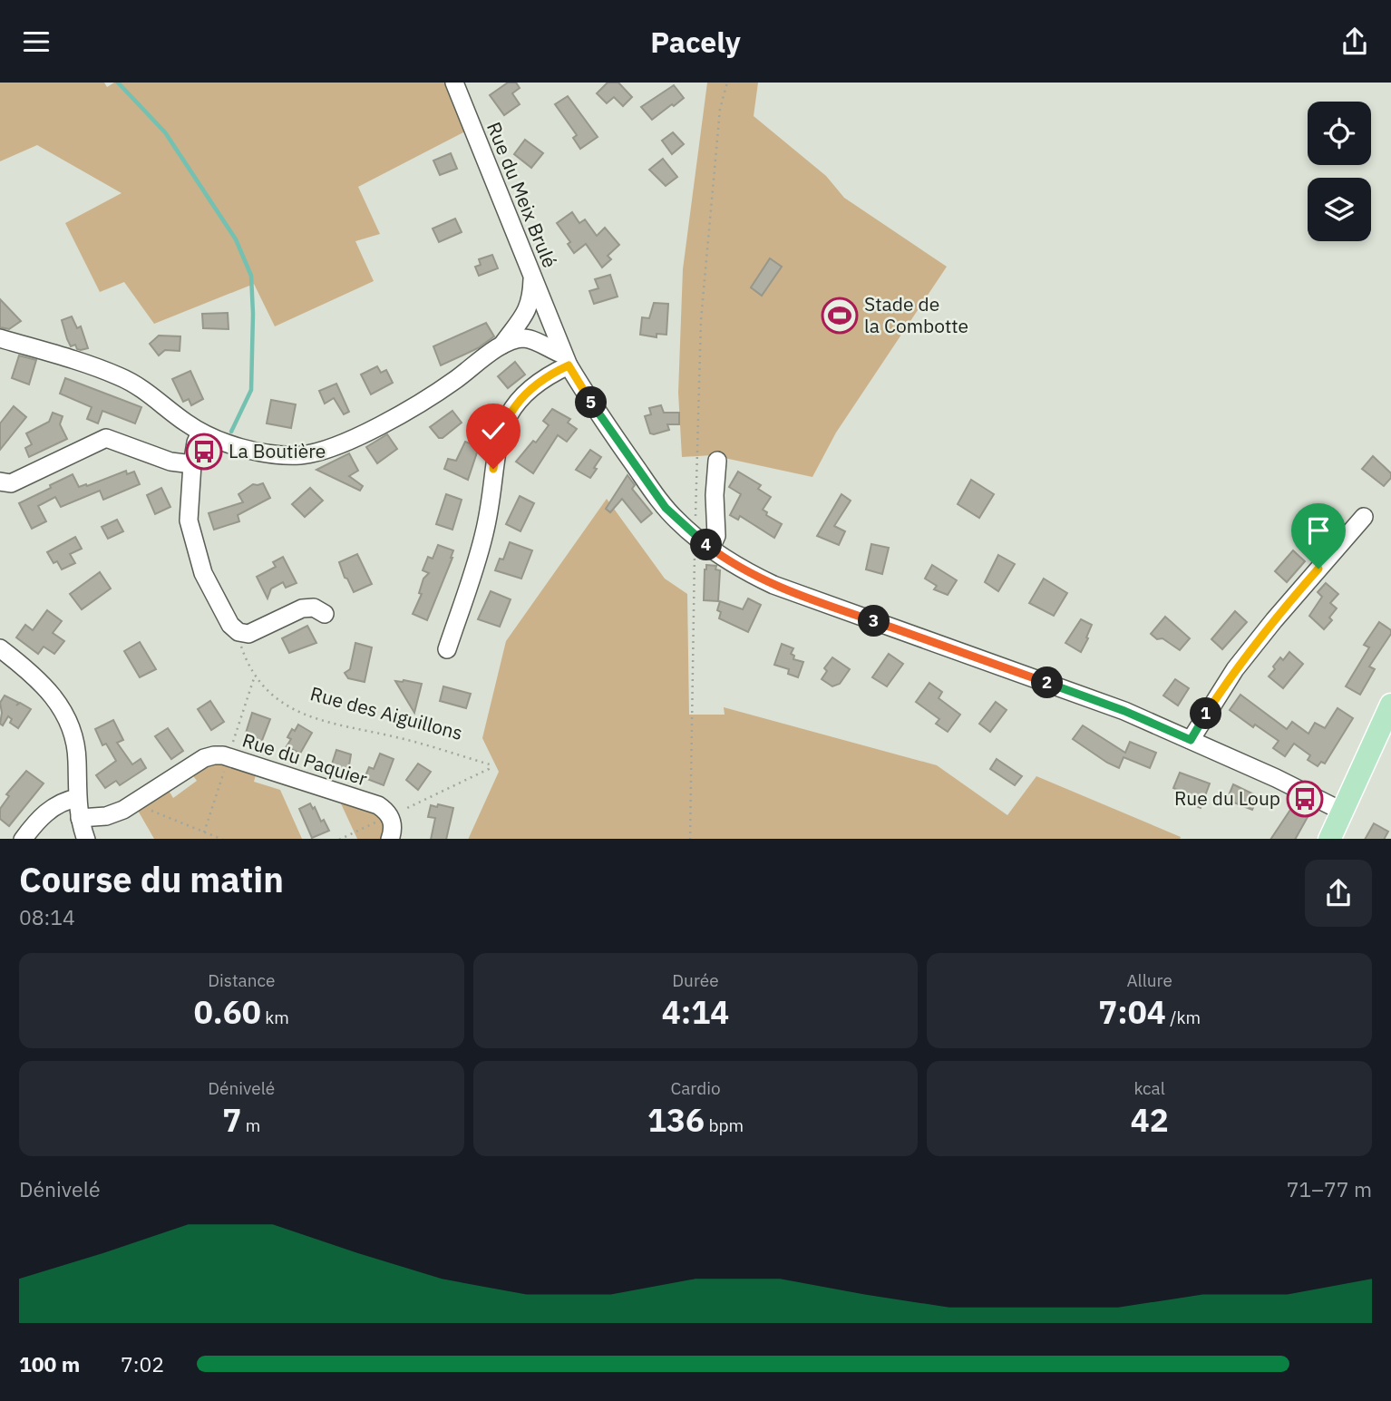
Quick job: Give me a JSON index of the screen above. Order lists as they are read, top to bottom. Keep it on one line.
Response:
{"streets":{"street":["Rue du Meix Brulé","Rue du Paquier"],"path":["Rue des Aiguillons"]},"crossings":[["Rue des Aiguillons","Rue du Paquier"]],"places":{"sports":["Stade de la Combotte"],"bus stop":["La Boutière","Rue du Loup"]},"page":{"header":"Pacely","pins":["5","4","3","2","1"],"heading":["Course du matin","08:14"],"stats":[["Distance","0.60 km"],["Durée","4:14"],["Allure","7:04 /km"],["Dénivelé","7 m"],["Cardio","136 bpm"],["kcal","42"]],"chart":["Dénivelé","71–77 m"],"list":[{"name":"100 m","note":"7:02"}]}}
